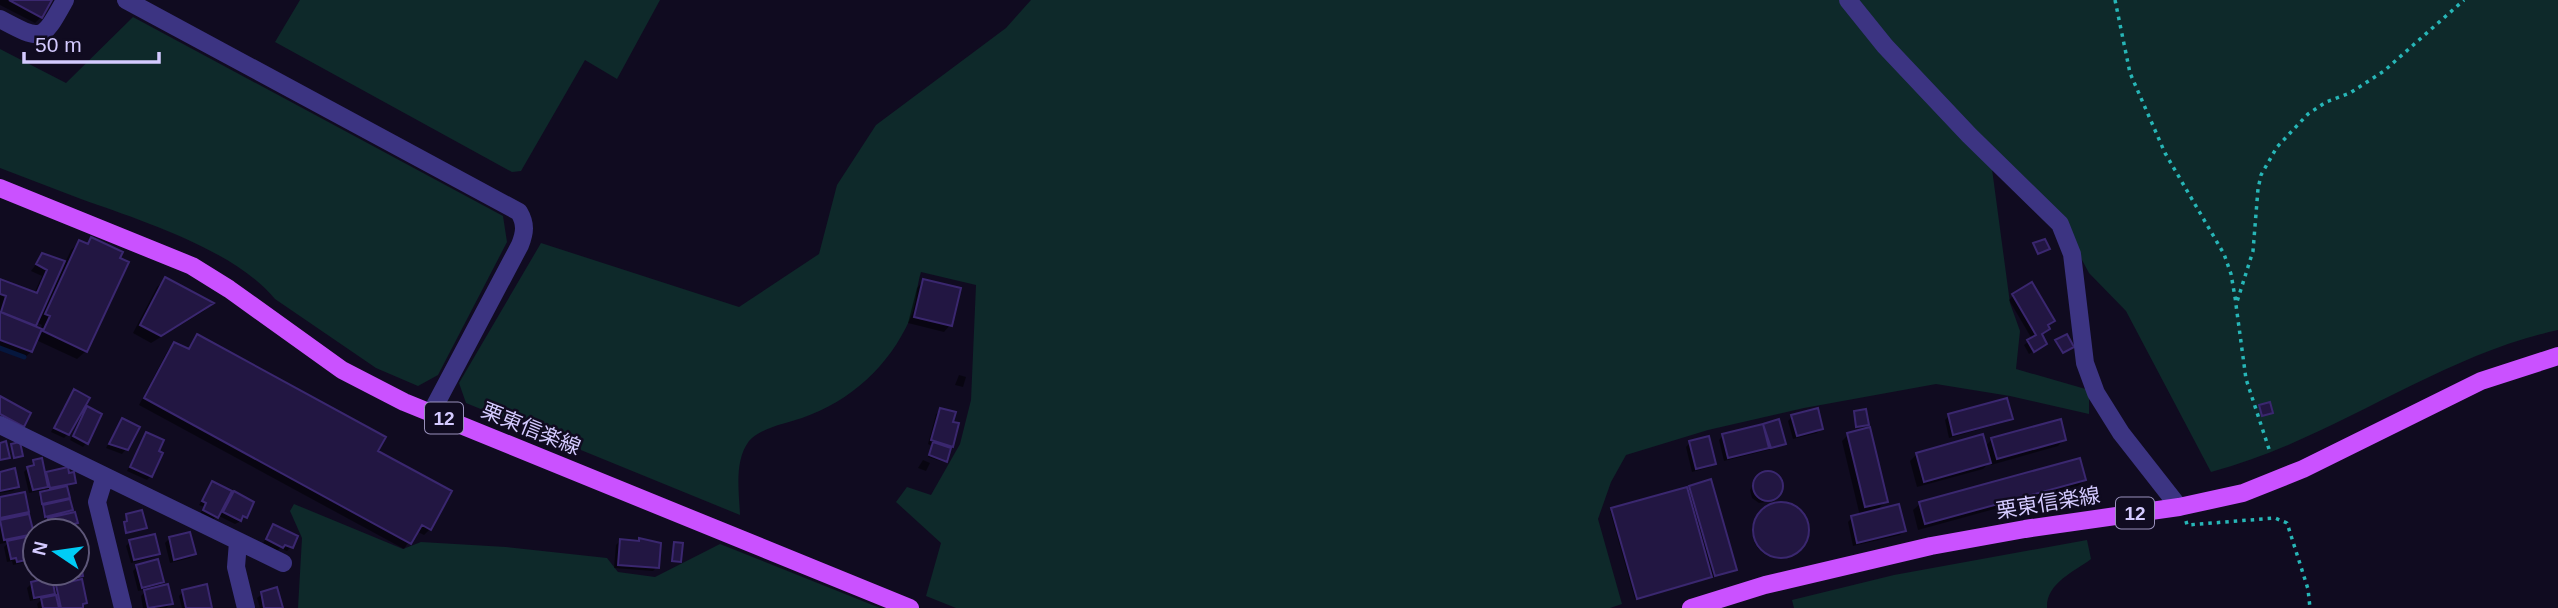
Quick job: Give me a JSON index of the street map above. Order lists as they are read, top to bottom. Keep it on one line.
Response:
{"streets":{"main road":["12","栗東信楽線"]},"scale_bar":"50 m","north":"left"}
